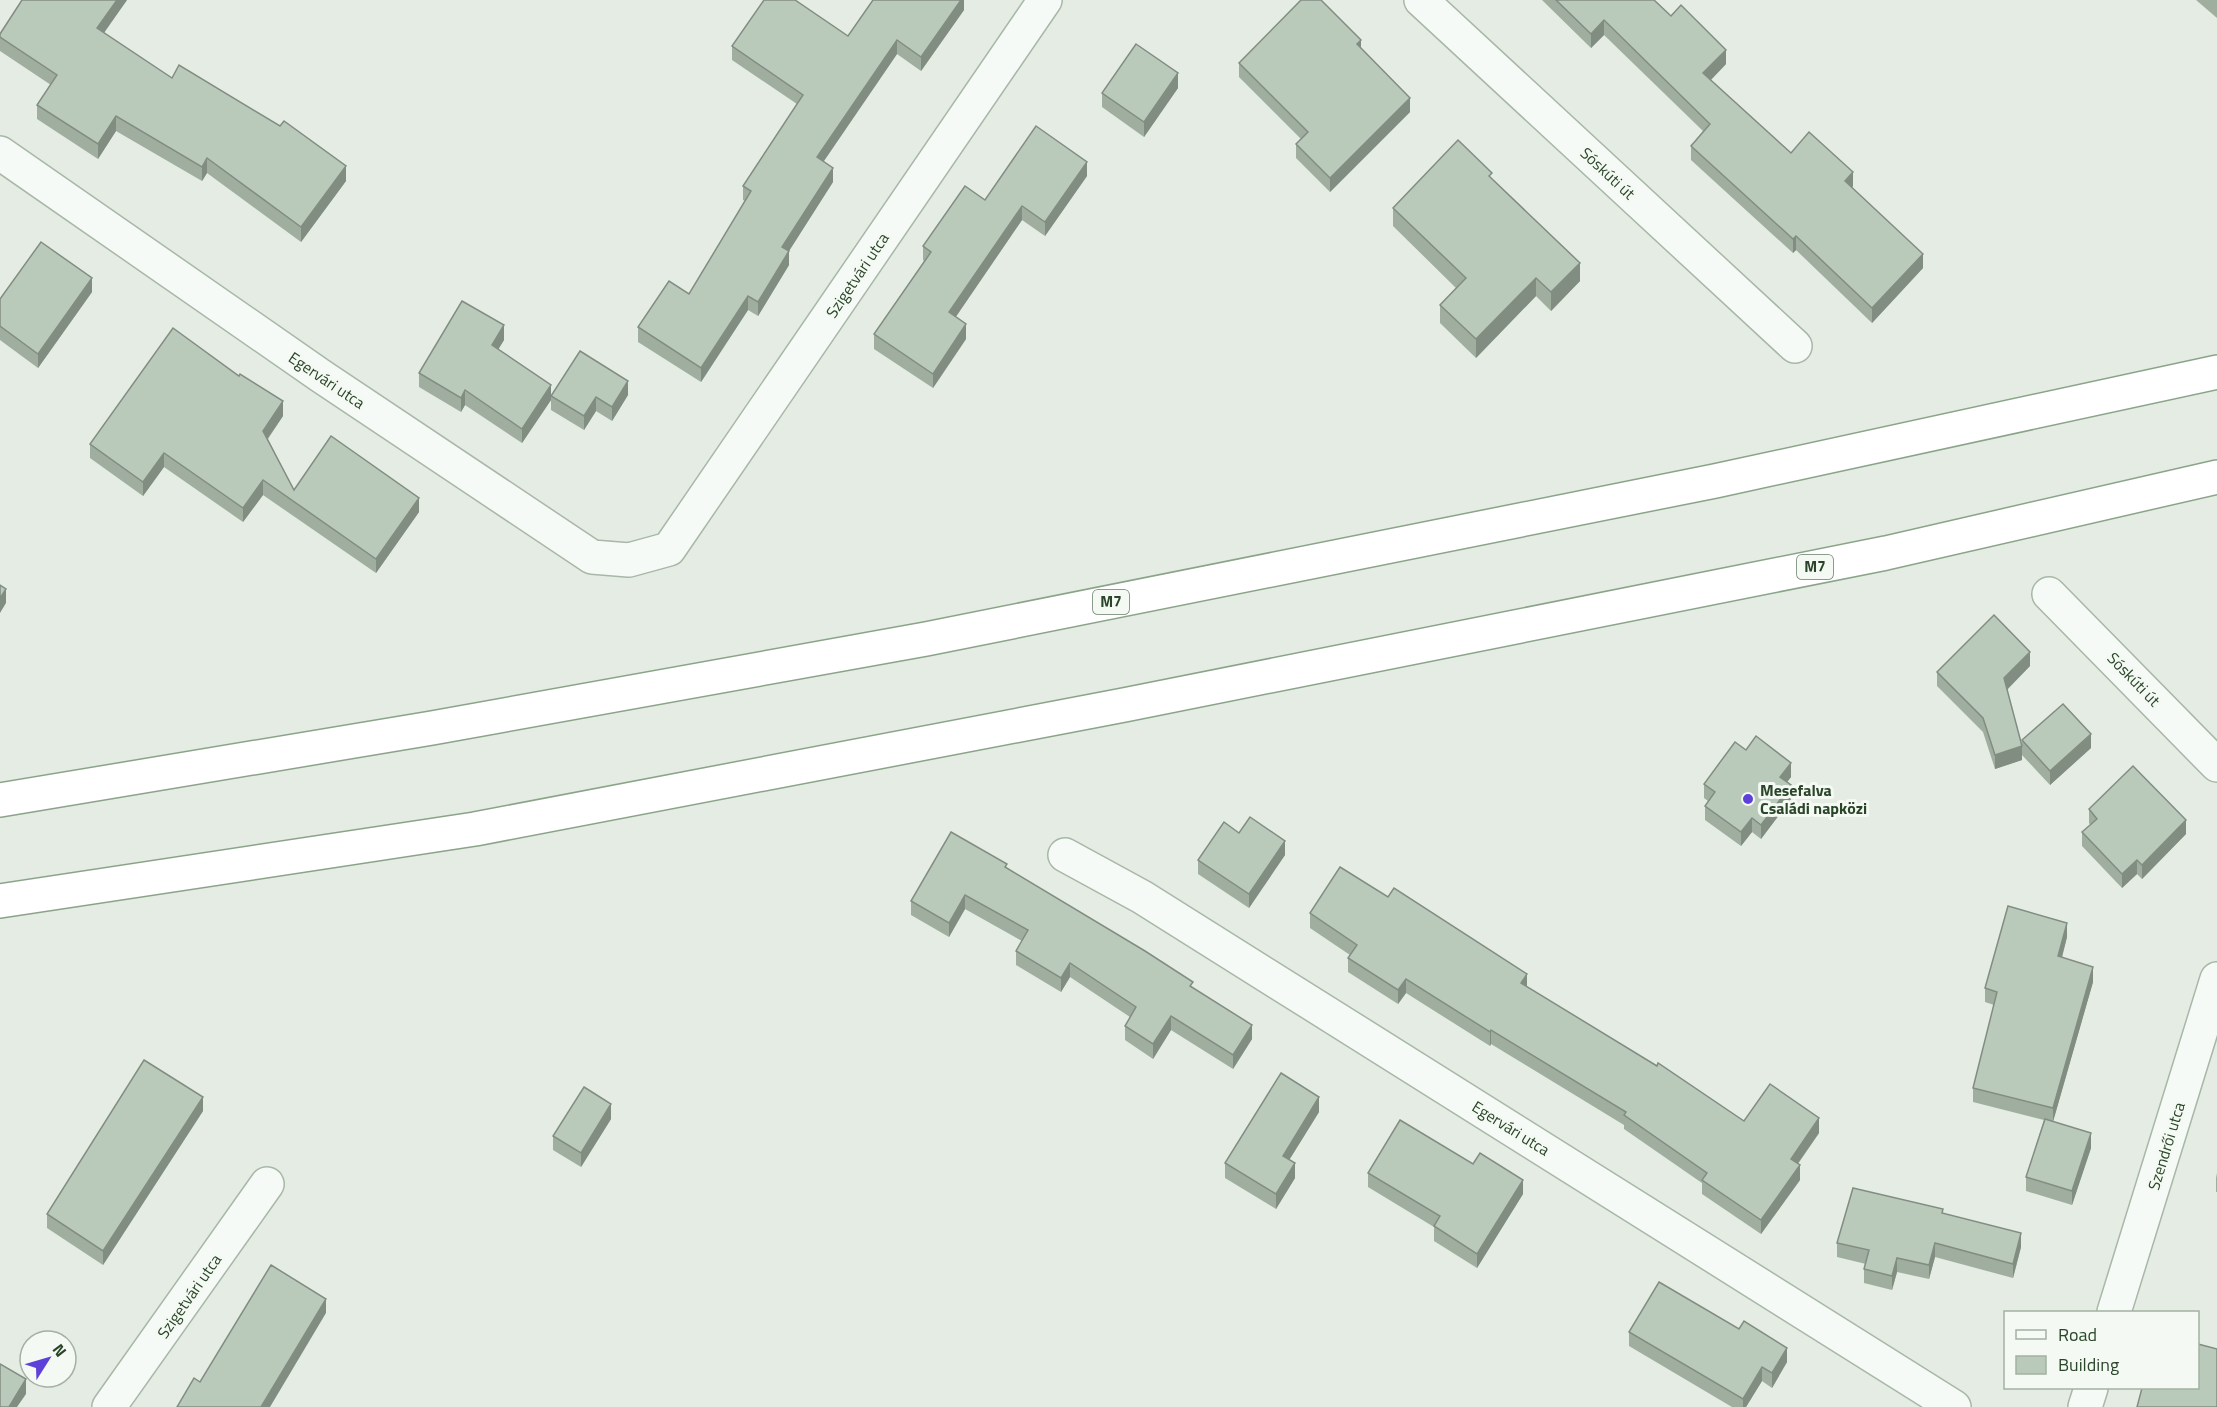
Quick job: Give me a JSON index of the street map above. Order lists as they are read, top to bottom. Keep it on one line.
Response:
{"streets":{"highway":["M7"],"street":["Sóskúti út","Szigetvári utca","Egervári utca","Szendrői utca"]},"crossings":[["Szigetvári utca","Egervári utca"]],"places":["Mesefalva Családi napközi"],"legend":["Road","Building"],"north":"top right"}
